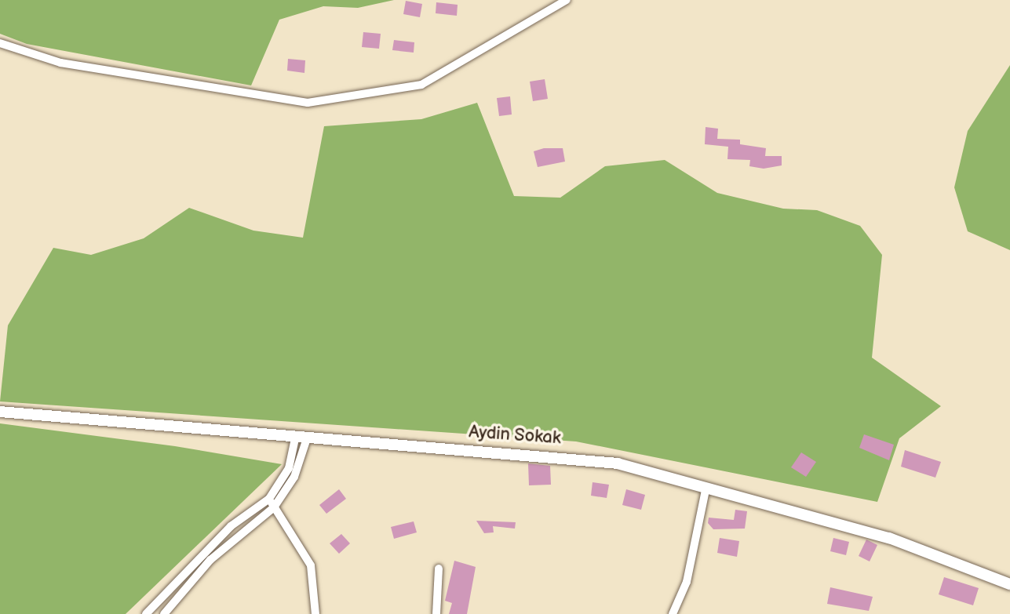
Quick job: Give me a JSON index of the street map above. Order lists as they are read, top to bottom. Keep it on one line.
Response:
{"streets":{"street":["Aydin Sokak"]}}
